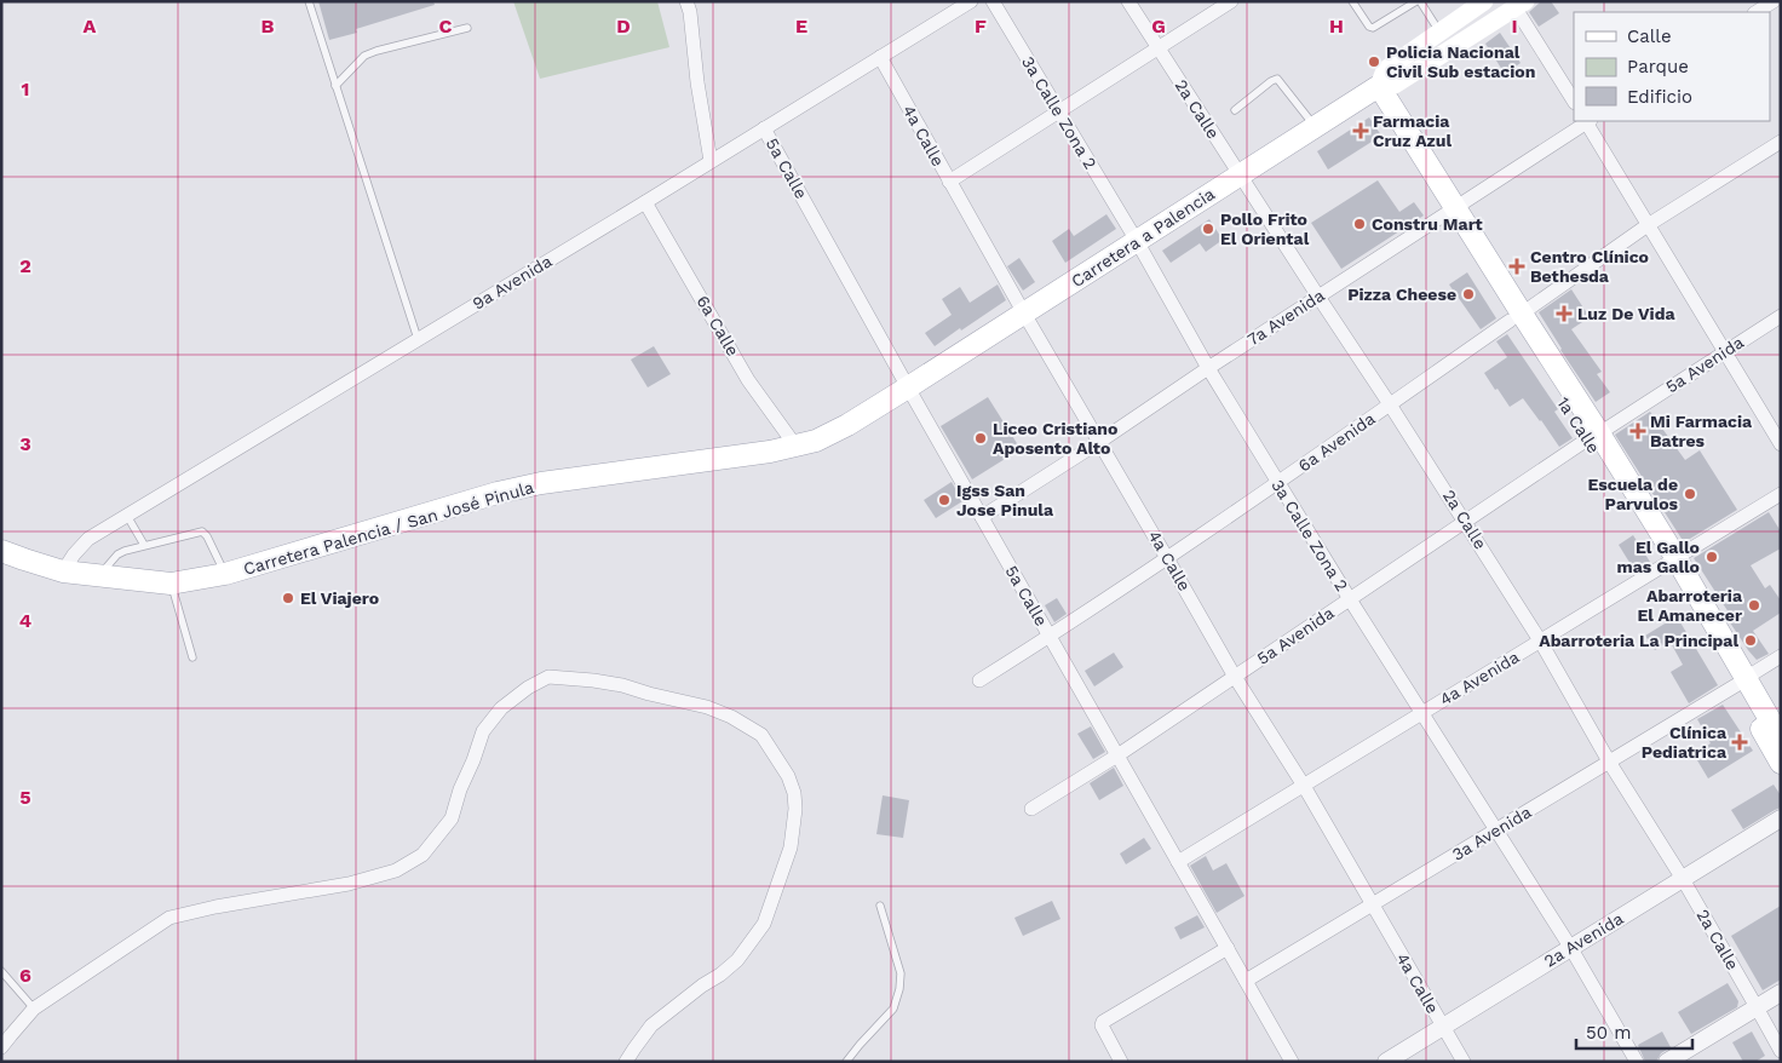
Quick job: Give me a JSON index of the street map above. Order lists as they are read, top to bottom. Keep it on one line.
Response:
{"streets":{"main road":["Carretera a Palencia","1a Calle","Carretera Palencia / San José Pinula"],"street":["2a Calle","3a Calle Zona 2","4a Calle","5a Calle","9a Avenida","7a Avenida","6a Calle","5a Avenida","6a Avenida","4a Avenida","3a Avenida","2a Avenida"]},"crossings":[["2a Calle","Carretera a Palencia"],["2a Calle","7a Avenida"],["2a Calle","5a Avenida"],["2a Calle","6a Avenida"],["2a Calle","4a Avenida"],["2a Calle","3a Avenida"],["2a Calle","2a Avenida"],["3a Calle Zona 2","Carretera a Palencia"],["3a Calle Zona 2","7a Avenida"],["3a Calle Zona 2","5a Avenida"],["3a Calle Zona 2","6a Avenida"],["3a Calle Zona 2","4a Avenida"],["3a Calle Zona 2","3a Avenida"],["3a Calle Zona 2","2a Avenida"],["4a Calle","Carretera a Palencia"],["4a Calle","9a Avenida"],["4a Calle","7a Avenida"],["4a Calle","5a Avenida"],["4a Calle","6a Avenida"],["4a Calle","4a Avenida"],["4a Calle","3a Avenida"],["4a Calle","2a Avenida"],["5a Calle","Carretera a Palencia"],["5a Calle","9a Avenida"],["5a Calle","7a Avenida"],["5a Calle","5a Avenida"],["5a Calle","6a Avenida"],["5a Calle","Carretera Palencia / San José Pinula"],["5a Calle","4a Avenida"],["5a Calle","3a Avenida"],["Carretera a Palencia","1a Calle"],["Carretera a Palencia","Carretera Palencia / San José Pinula"],["9a Avenida","6a Calle"],["9a Avenida","Carretera Palencia / San José Pinula"],["7a Avenida","1a Calle"],["6a Calle","Carretera Palencia / San José Pinula"],["5a Avenida","1a Calle"],["1a Calle","6a Avenida"],["1a Calle","4a Avenida"],["1a Calle","3a Avenida"]],"places":{"other":["Policia Nacional Civil Sub estacion","Constru Mart","Pollo Frito El Oriental","Pizza Cheese","Liceo Cristiano Aposento Alto","Escuela de Parvulos","Igss San Jose Pinula","El Gallo mas Gallo","El Viajero","Abarroteria El Amanecer","Abarroteria La Principal"],"health":["Farmacia Cruz Azul","Centro Clínico Bethesda","Luz De Vida","Mi Farmacia Batres","Clínica Pediatrica"]},"legend":["Calle","Parque","Edificio"],"scale_bar":"50 m","grid":{"columns":["A","B","C","D","E","F","G","H","I"],"rows":["1","2","3","4","5","6"]}}
